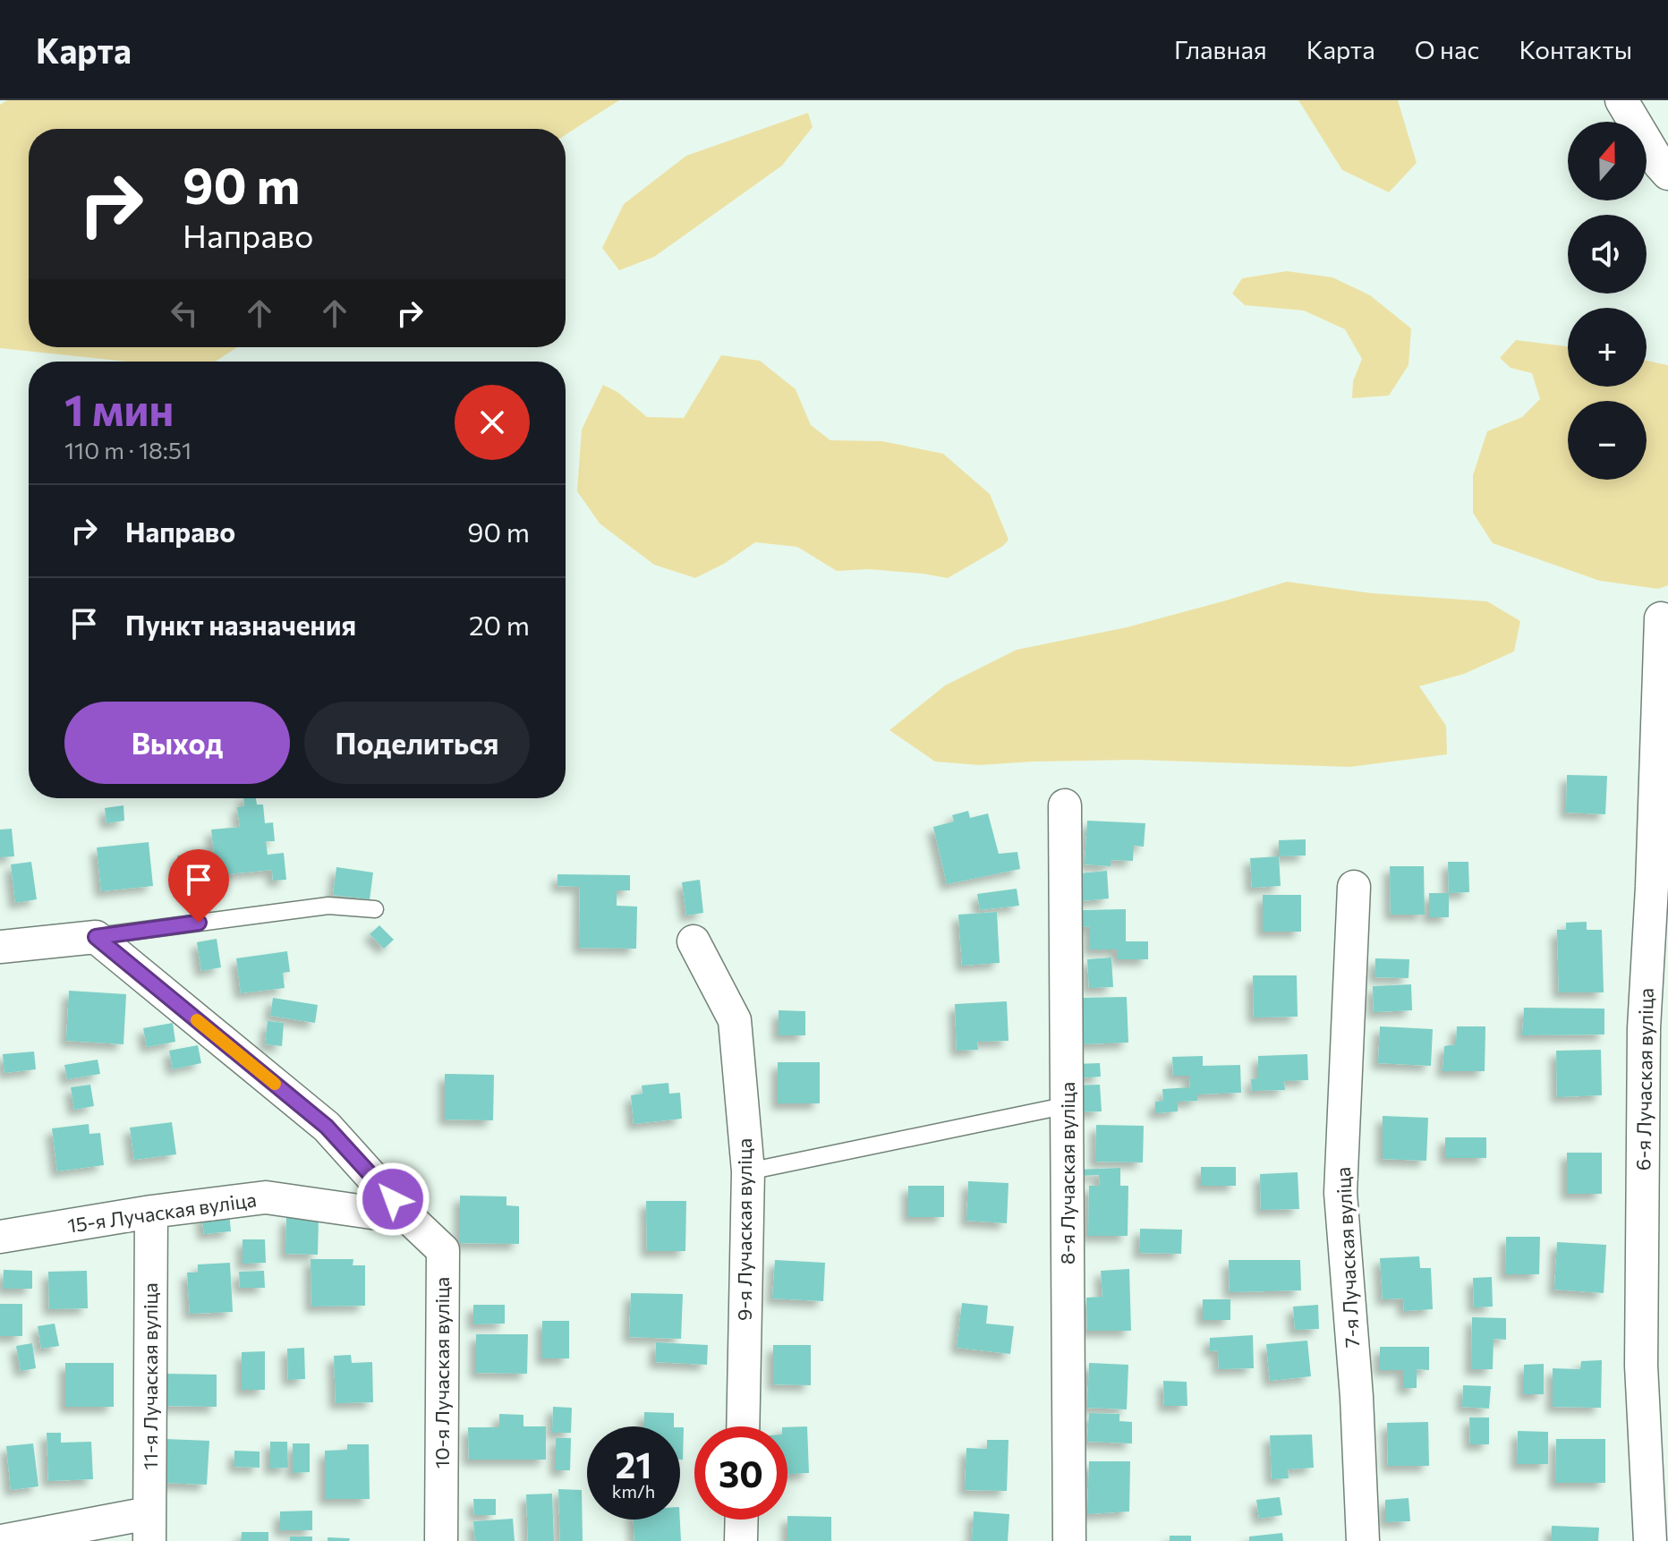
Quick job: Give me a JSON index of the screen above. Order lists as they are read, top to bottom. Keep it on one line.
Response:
{"streets":{"street":["6-я Лучаская вуліца","8-я Лучаская вуліца","15-я Лучаская вуліца","9-я Лучаская вуліца","7-я Лучаская вуліца","10-я Лучаская вуліца","11-я Лучаская вуліца"]},"crossings":[["15-я Лучаская вуліца","10-я Лучаская вуліца"],["15-я Лучаская вуліца","11-я Лучаская вуліца"]],"north":"top","page":{"header":"Карта","nav":["Главная","Карта","О нас","Контакты"],"map_buttons":["+","−"],"turn":["90 m","Направо"],"heading":["1 мин","110 m · 18:51"],"list":[{"name":"Направо","value":"90 m"},{"name":"Пункт назначения","value":"20 m"}],"buttons":["Выход","Поделиться"],"speed":"21 km/h","limit":"30"}}
